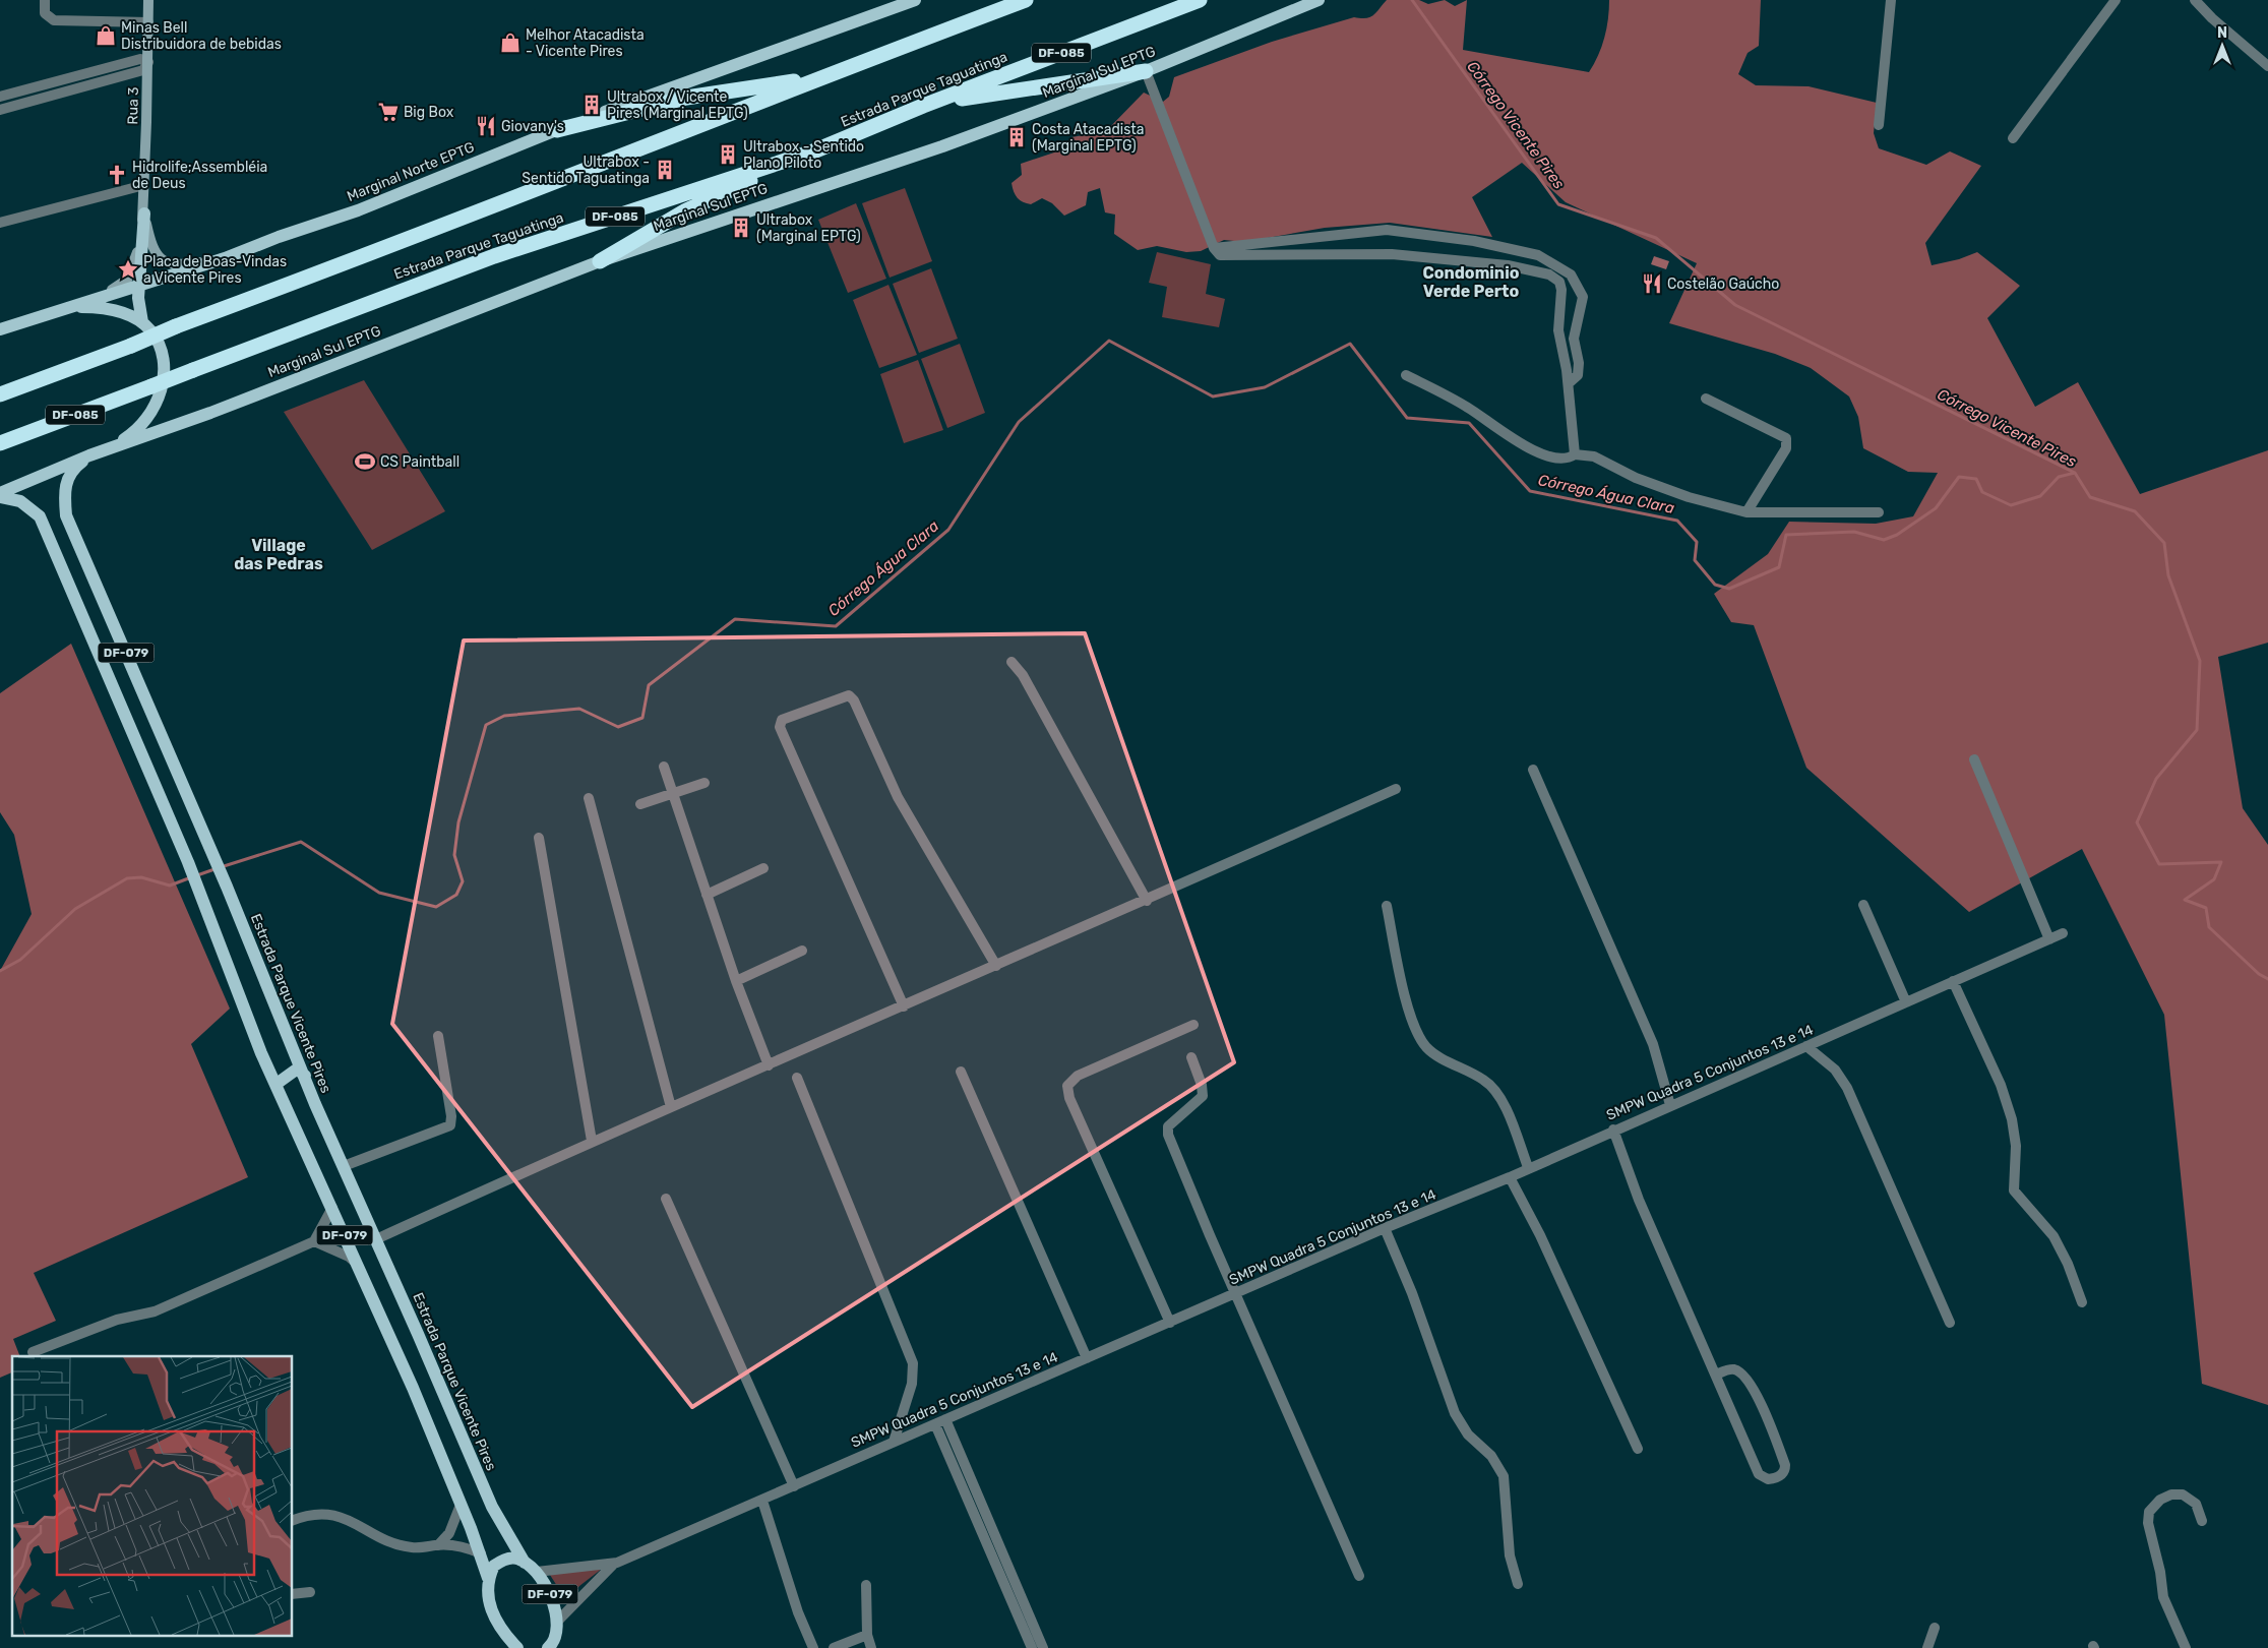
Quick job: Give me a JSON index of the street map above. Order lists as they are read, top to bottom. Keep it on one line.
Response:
{"streets":{"highway":["DF-085","Estrada Parque Taguatinga"],"main road":["Marginal Sul EPTG","Rua 3","Marginal Norte EPTG","DF-079","Estrada Parque Vicente Pires"],"street":["SMPW Quadra 5 Conjuntos 13 e 14"]},"crossings":[["Marginal Sul EPTG","Estrada Parque Vicente Pires"],["DF-079","Estrada Parque Vicente Pires"],["DF-079","SMPW Quadra 5 Conjuntos 13 e 14"]],"districts":["Condominio Verde Perto","Village das Pedras"],"water":["Córrego Vicente Pires","Córrego Água Clara"],"places":{"shop":["Minas Bell Distribuidora de bebidas","Melhor Atacadista - Vicente Pires"],"building":["Ultrabox / Vicente Pires (Marginal EPTG)","Costa Atacadista (Marginal EPTG)","Ultrabox - Sentido Plano Piloto","Ultrabox - Sentido Taguatinga","Ultrabox (Marginal EPTG)"],"supermarket":["Big Box"],"restaurant":["Giovany's","Costelão Gaúcho"],"church":["Hidrolife;Assembléia de Deus"],"place":["Placa de Boas-Vindas a Vicente Pires"],"sports":["CS Paintball"]},"north":"top"}
